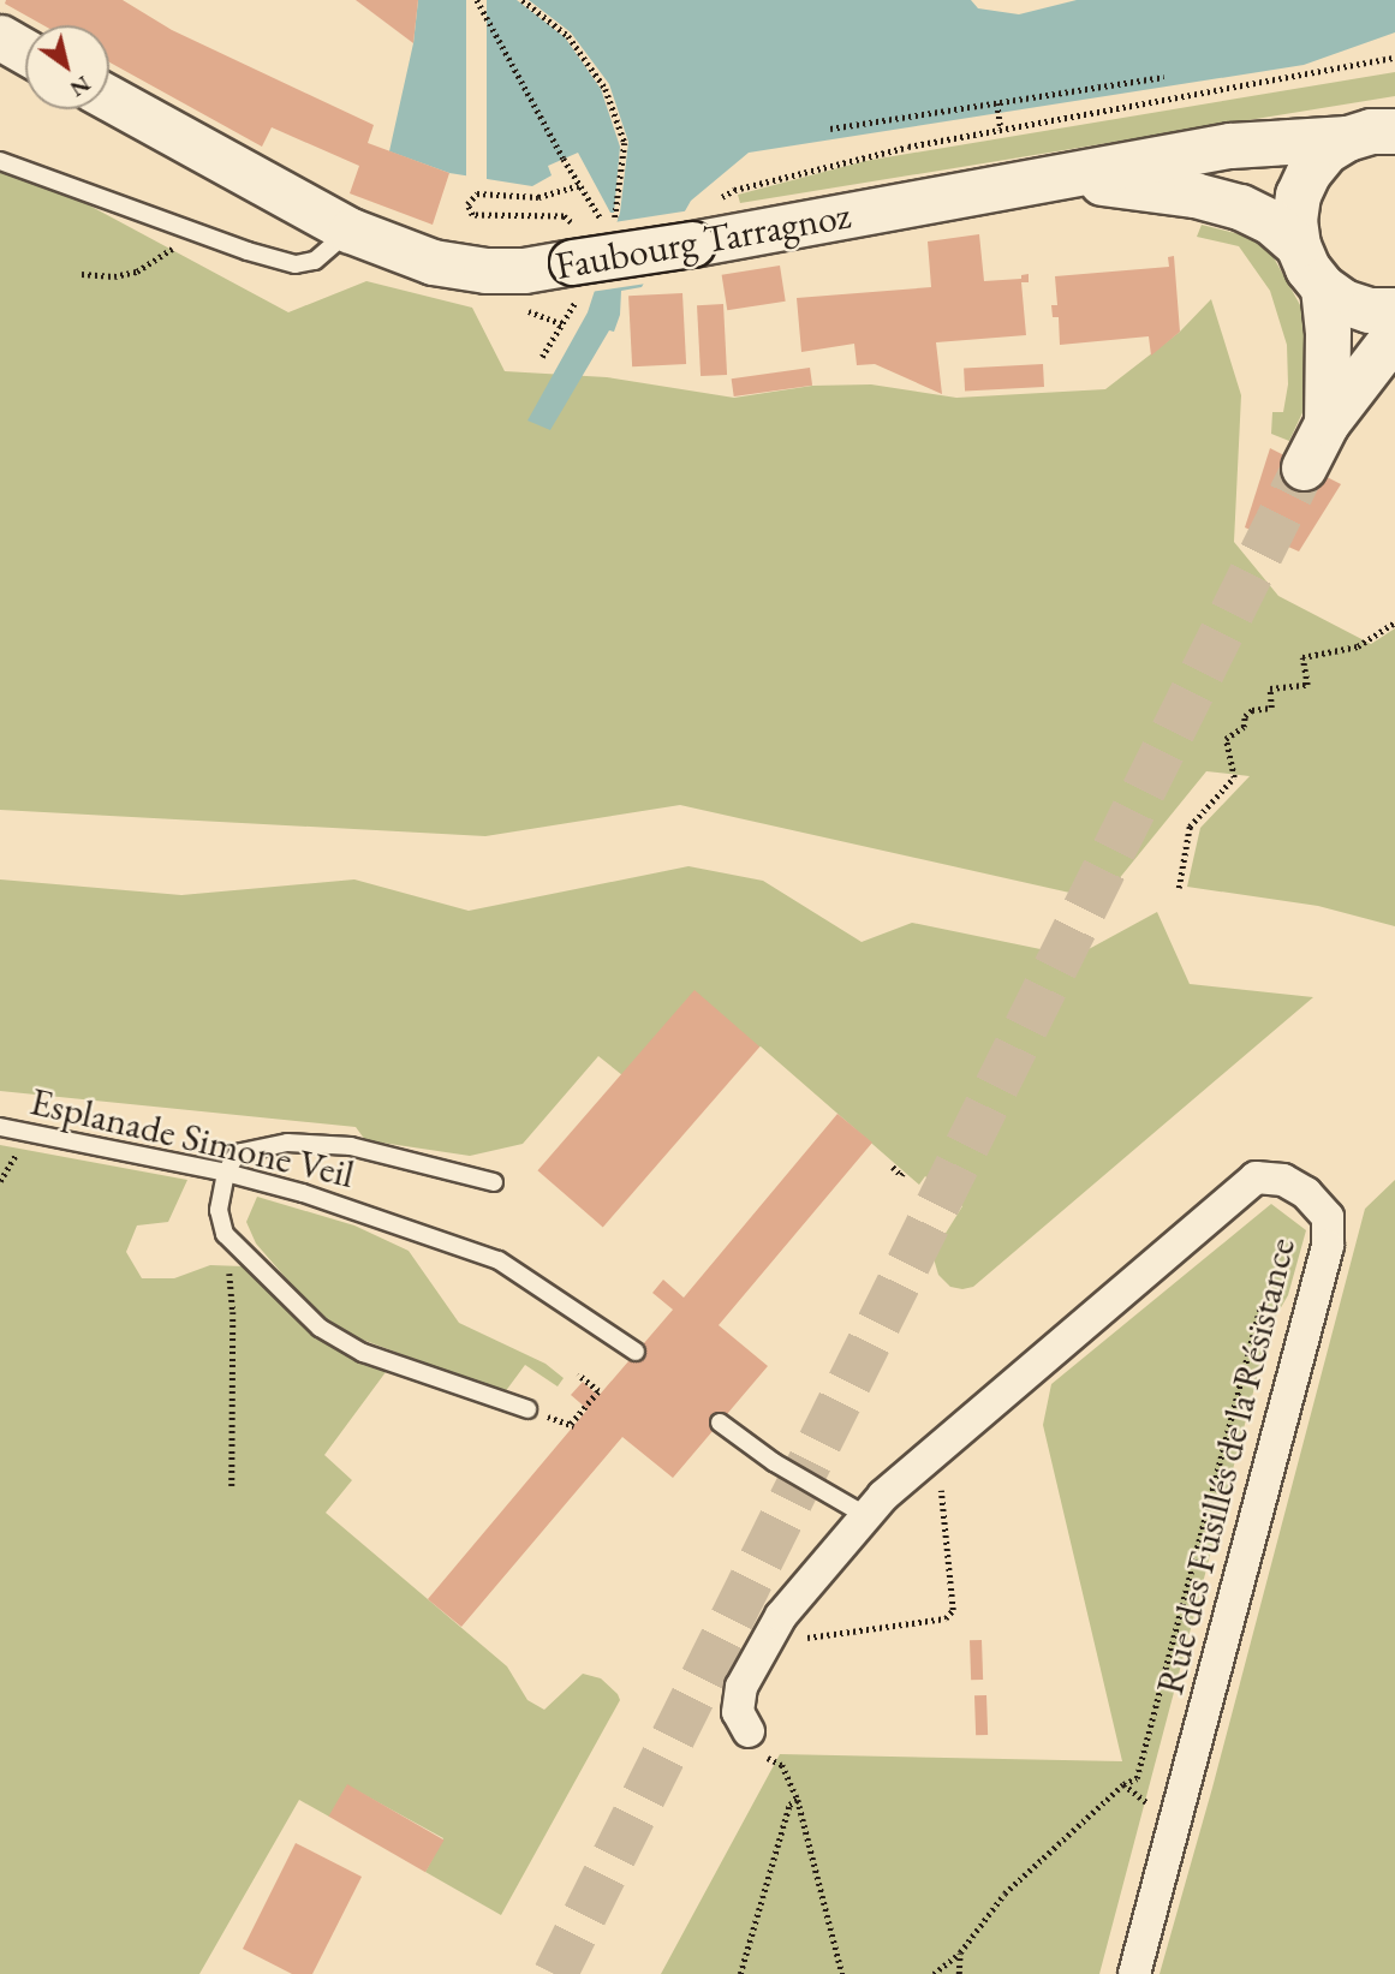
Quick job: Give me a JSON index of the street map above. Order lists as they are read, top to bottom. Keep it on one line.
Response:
{"streets":{"main road":["Faubourg Tarragnoz"],"street":["Rue des Fusillés de la Résistance"],"lane":["Esplanade Simone Veil"]},"north":"bottom right"}
